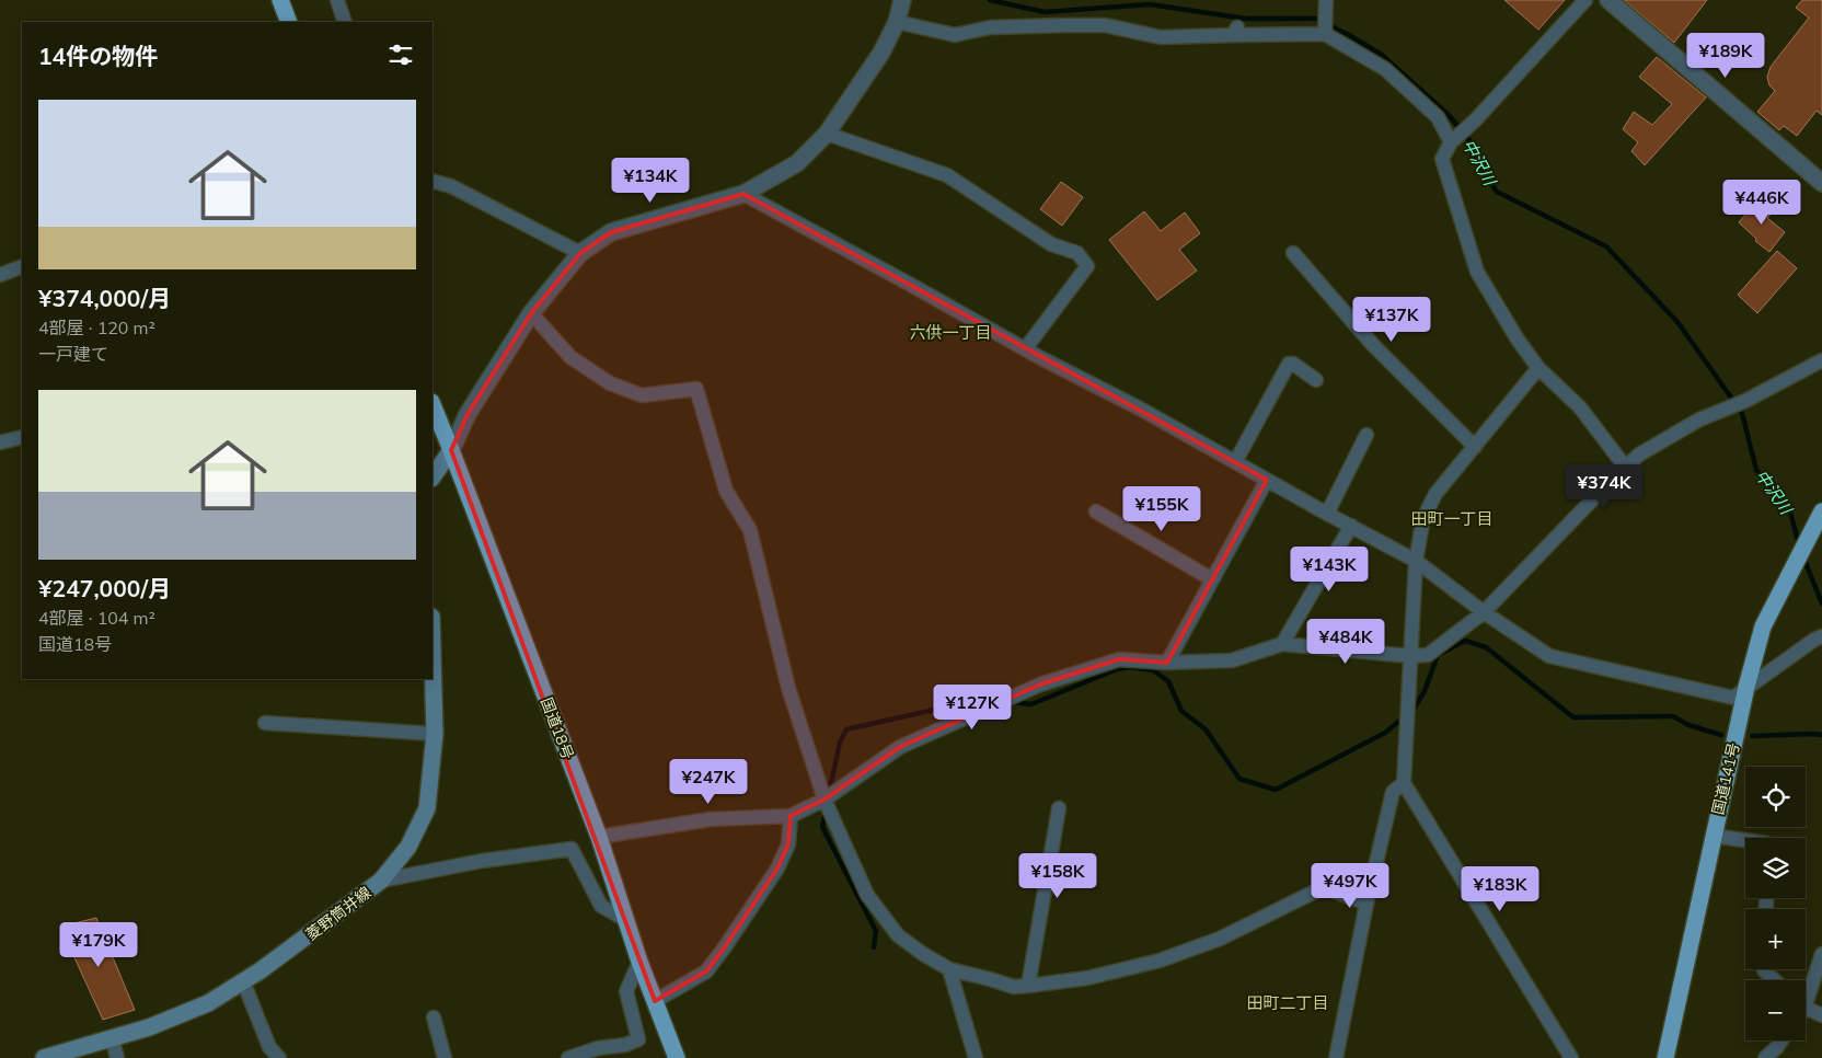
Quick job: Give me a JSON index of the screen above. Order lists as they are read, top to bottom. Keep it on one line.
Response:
{"streets":{"highway":["国道18号","国道141号"],"main road":["菱野筒井線"]},"districts":["六供一丁目","田町一丁目","田町二丁目"],"water":["中沢川"],"page":{"heading":"14件の物件","price":["¥189K","¥134K","¥446K","¥137K","¥374K","¥155K","¥143K","¥484K","¥127K","¥247K","¥158K","¥497K","¥183K","¥179K"],"list":[{"name":"¥374,000/月","note":"4部屋 · 120 m² · 一戸建て"},{"name":"¥247,000/月","note":"4部屋 · 104 m² · 国道18号"}],"map_buttons":["+","−"]}}
